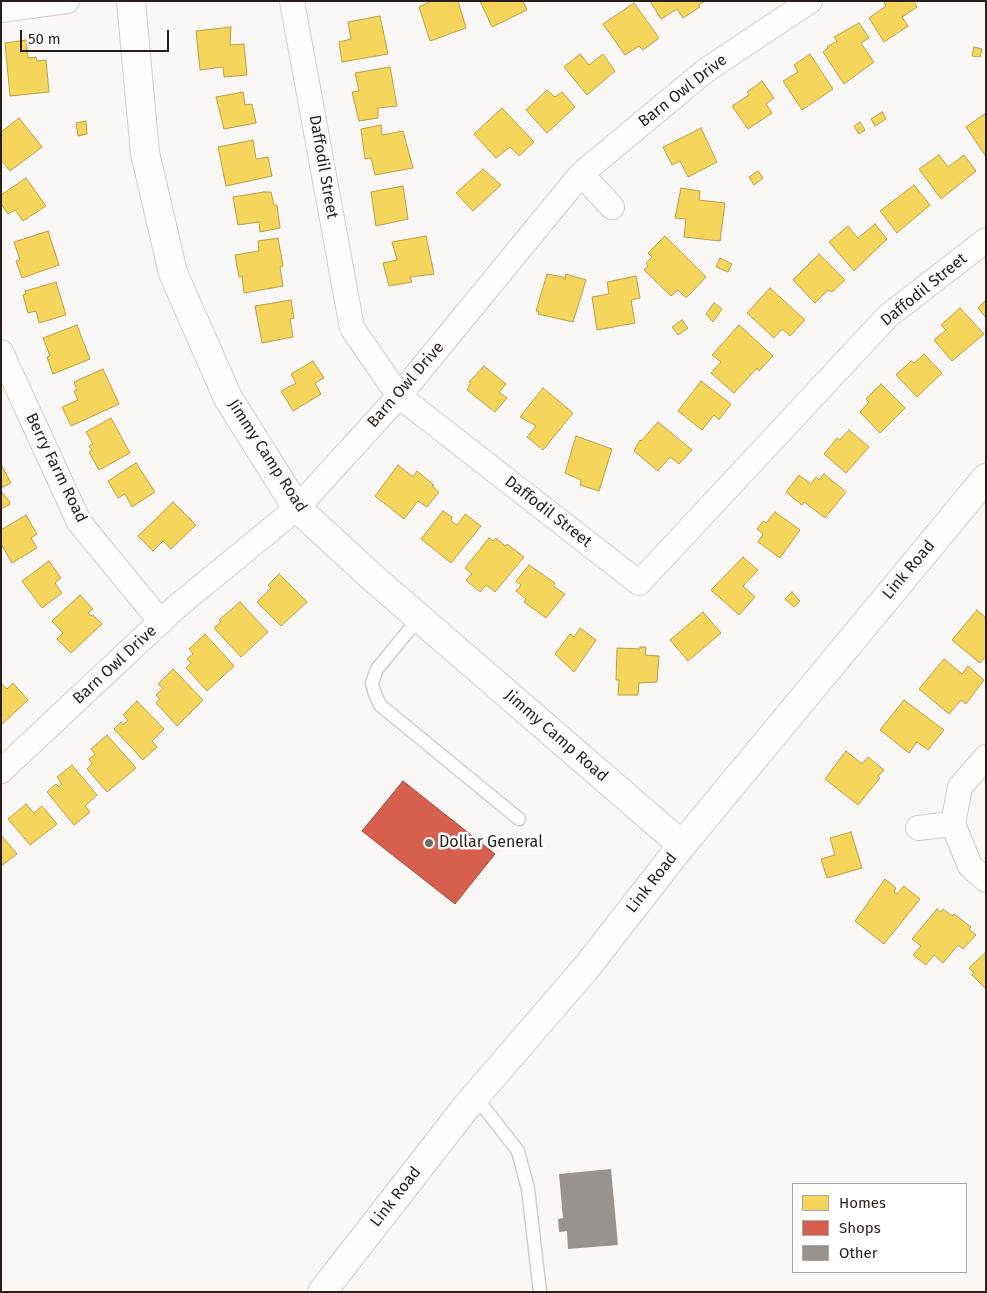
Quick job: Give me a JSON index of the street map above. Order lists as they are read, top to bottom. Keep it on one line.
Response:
{"streets":{"street":["Barn Owl Drive","Daffodil Street","Jimmy Camp Road","Berry Farm Road","Link Road"]},"crossings":[["Barn Owl Drive","Daffodil Street"],["Barn Owl Drive","Jimmy Camp Road"],["Barn Owl Drive","Berry Farm Road"],["Jimmy Camp Road","Link Road"]],"places":["Dollar General"],"legend":["Homes","Shops","Other"],"scale_bar":"50 m"}
